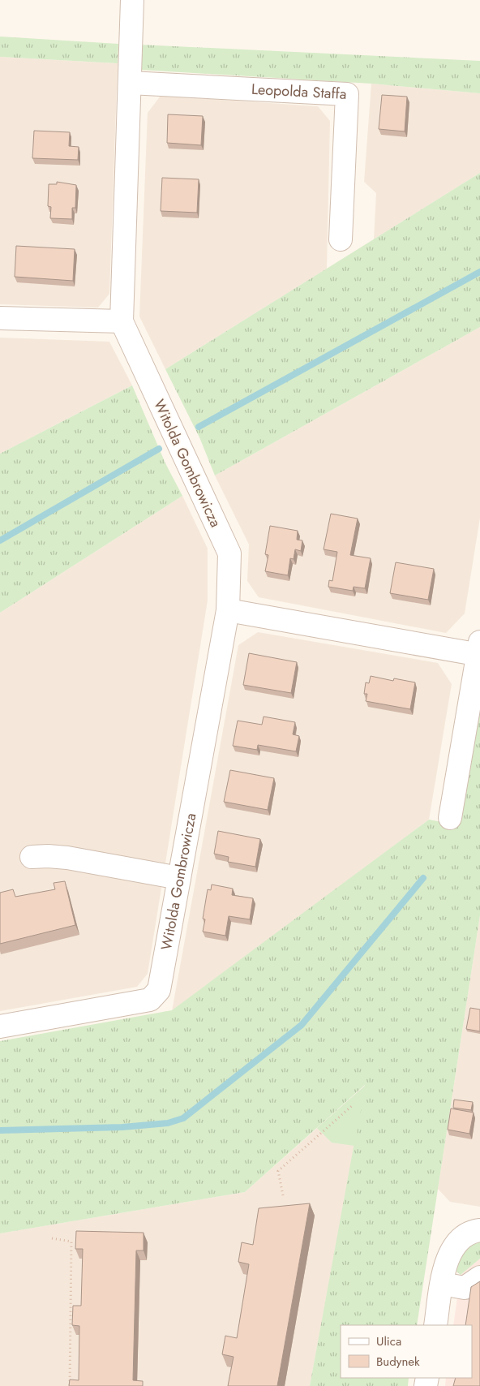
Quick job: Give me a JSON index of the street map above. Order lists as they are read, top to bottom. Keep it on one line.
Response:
{"streets":{"street":["Leopolda Staffa","Witolda Gombrowicza"]},"legend":["Ulica","Budynek"]}
